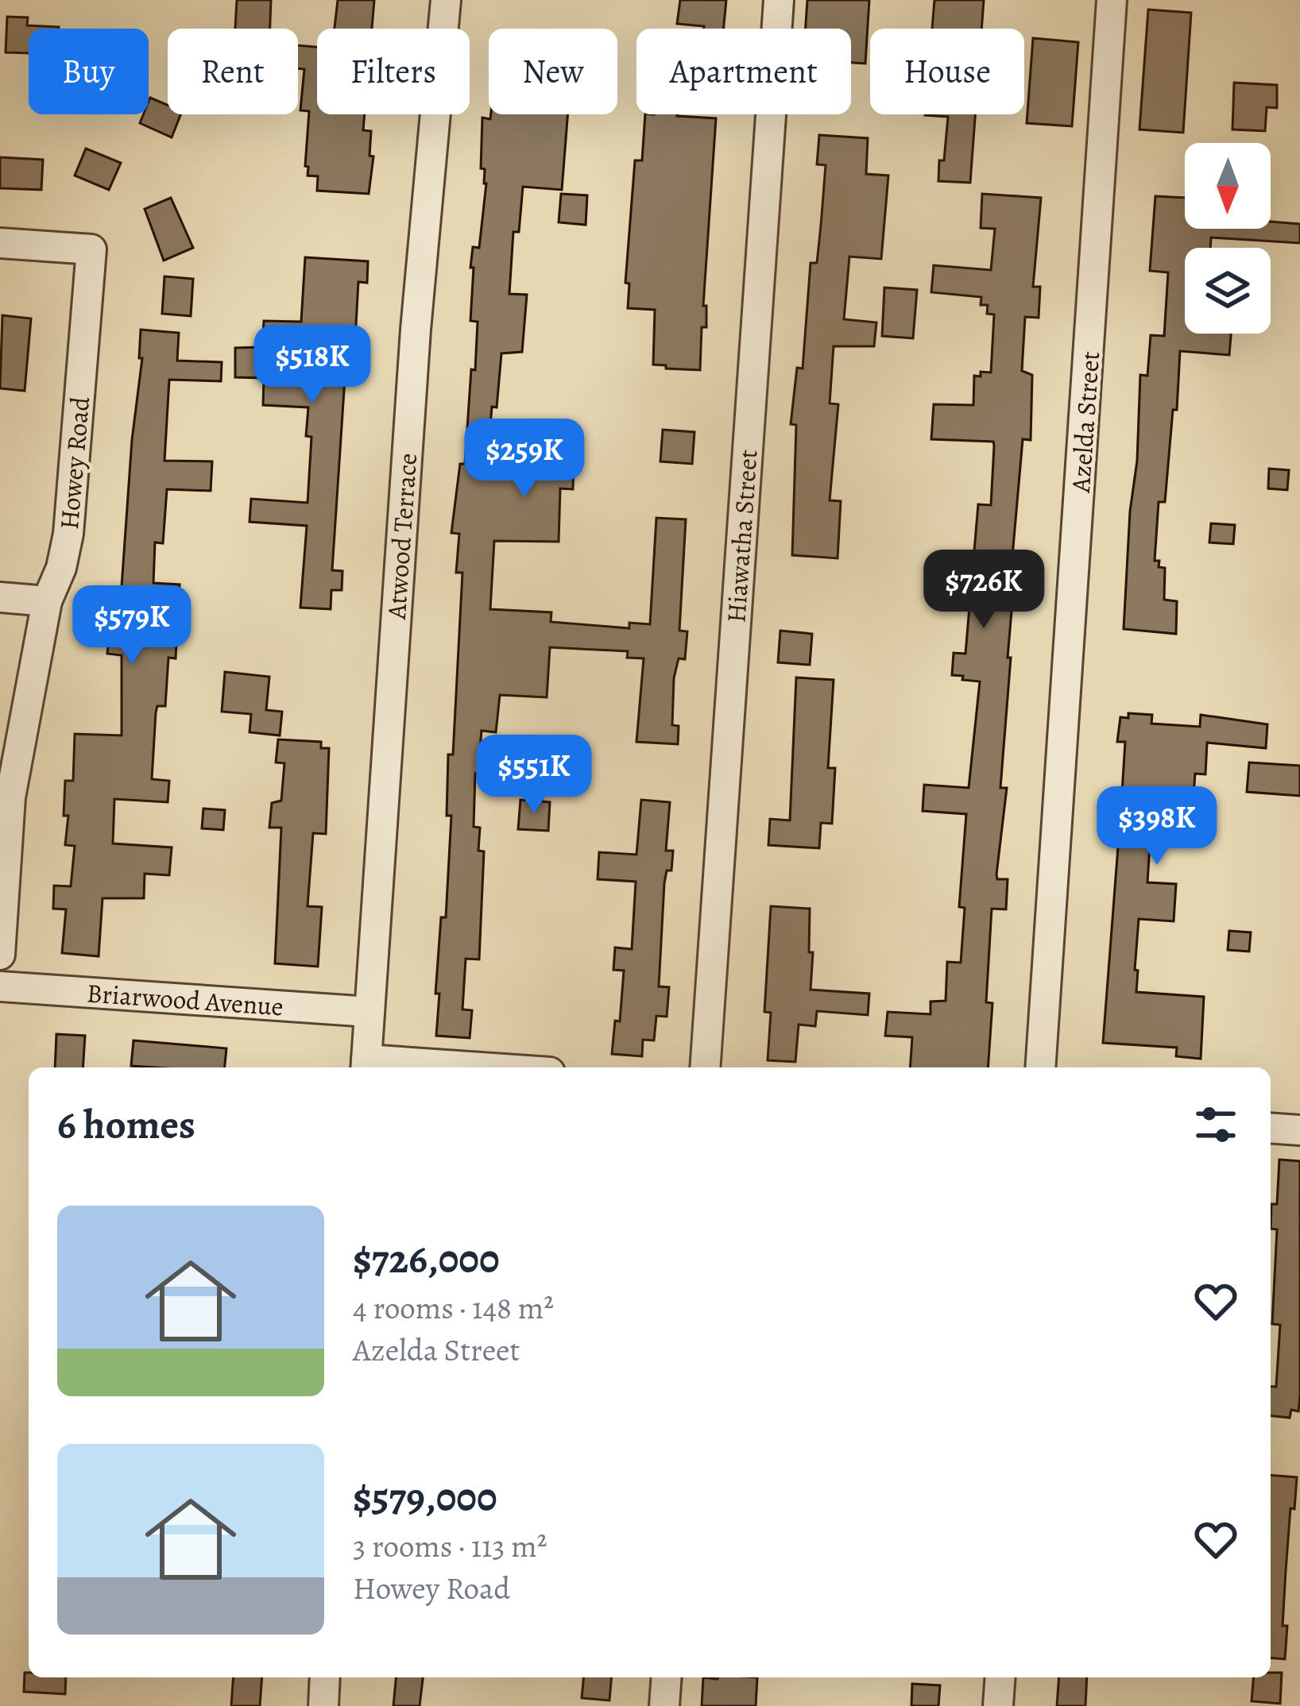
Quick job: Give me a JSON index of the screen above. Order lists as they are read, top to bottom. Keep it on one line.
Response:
{"streets":{"street":["Azelda Street","Howey Road","Atwood Terrace","Hiawatha Street","Briarwood Avenue"]},"crossings":[["Atwood Terrace","Briarwood Avenue"]],"north":"bottom","page":{"chip":["Buy","Rent","Filters","New","Apartment","House"],"price":["$518K","$259K","$726K","$579K","$551K","$398K"],"heading":"6 homes","list":[{"name":"$726,000","note":"4 rooms · 148 m² · Azelda Street"},{"name":"$579,000","note":"3 rooms · 113 m² · Howey Road"}]}}
